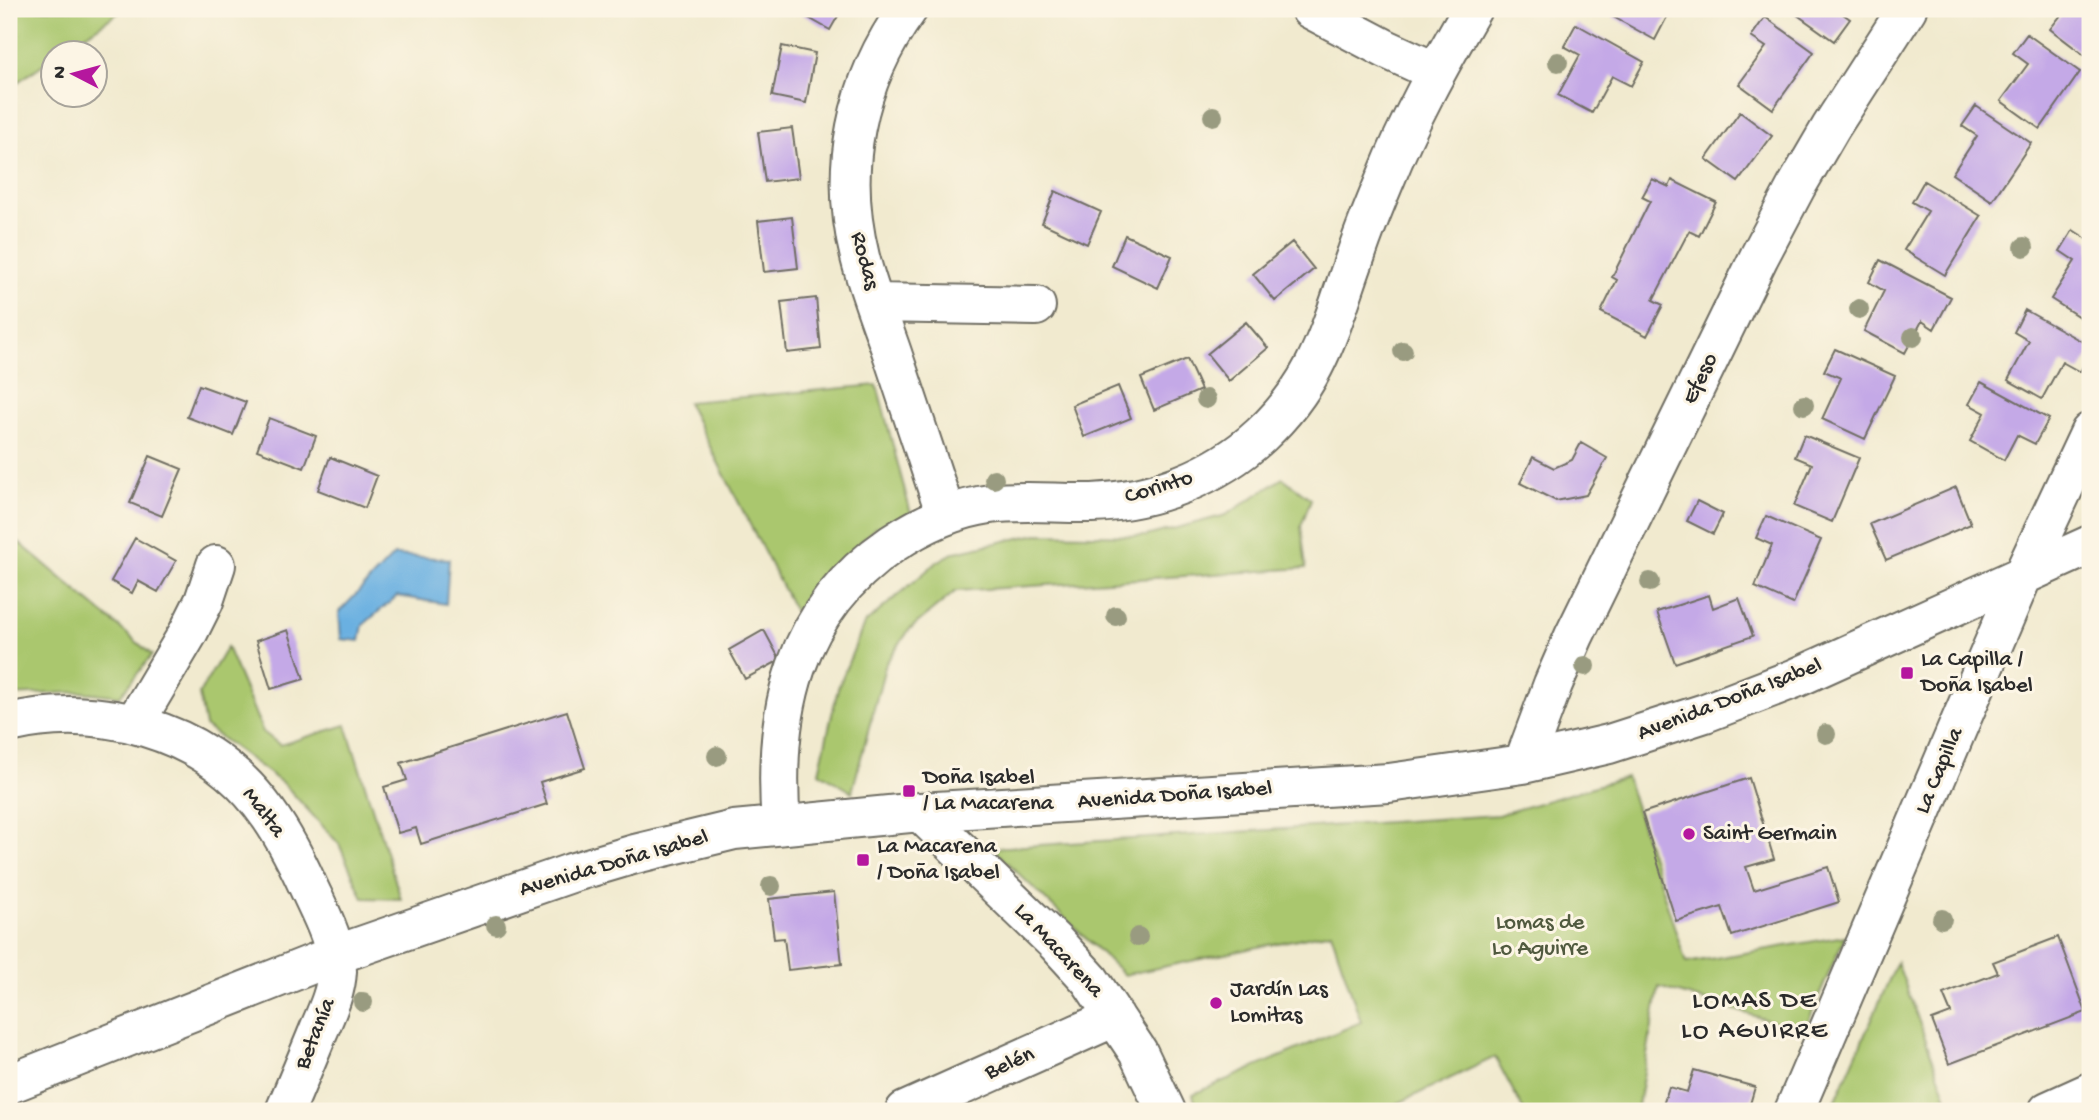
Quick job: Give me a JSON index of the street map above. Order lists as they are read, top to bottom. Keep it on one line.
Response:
{"streets":{"street":["Rodas","Efeso","Corinto","Avenida Doña Isabel","La Capilla","Malta","La Macarena","Betanía","Belén"]},"crossings":[["Rodas","Corinto"],["Efeso","Avenida Doña Isabel"],["Corinto","Avenida Doña Isabel"],["Avenida Doña Isabel","La Capilla"],["Avenida Doña Isabel","Malta"],["Avenida Doña Isabel","La Macarena"],["Avenida Doña Isabel","Betanía"],["Malta","Betanía"],["La Macarena","Belén"]],"districts":["LOMAS DE LO AGUIRRE"],"parks":["Lomas de Lo Aguirre"],"places":{"transit":["La Capilla / Doña Isabel","Doña Isabel / La Macarena","La Macarena / Doña Isabel"],"other":["Saint Germain","Jardín Las Lomitas"]},"north":"left"}
